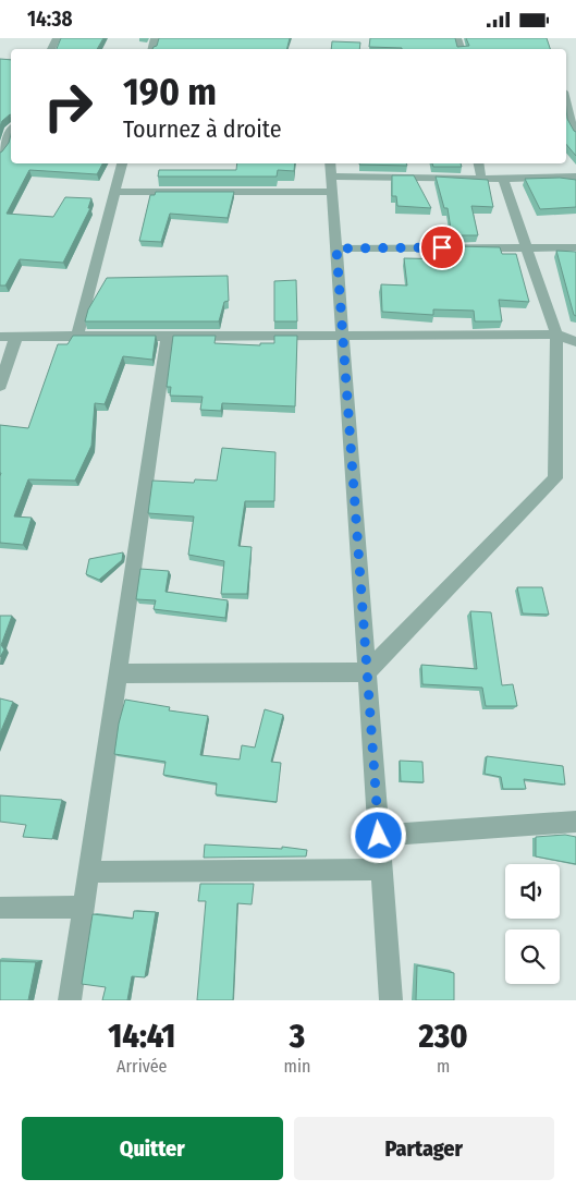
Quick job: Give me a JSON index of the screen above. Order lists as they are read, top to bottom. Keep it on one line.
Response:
{"page":{"status":"14:38","turn":["190 m","Tournez à droite"],"eta":["14:41","Arrivée","3","min","230","m"],"buttons":["Quitter","Partager"]}}
